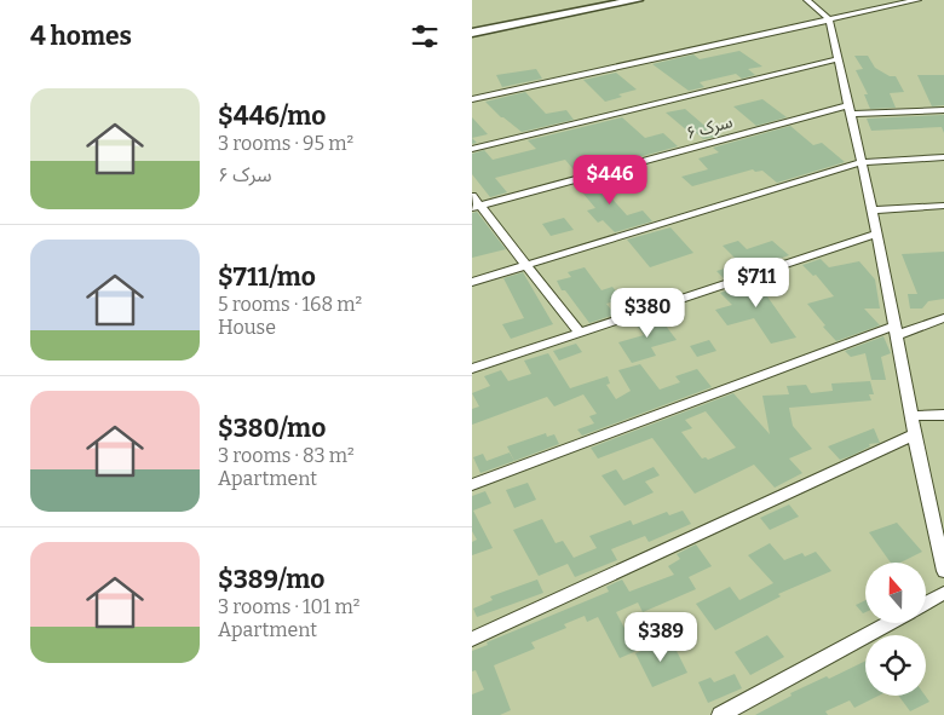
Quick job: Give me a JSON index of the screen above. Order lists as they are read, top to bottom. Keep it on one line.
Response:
{"streets":{"street":["سرک ۶"]},"north":"top","page":{"heading":"4 homes","list":[{"name":"$446/mo","note":"3 rooms · 95 m² · سرک ۶"},{"name":"$711/mo","note":"5 rooms · 168 m² · House"},{"name":"$380/mo","note":"3 rooms · 83 m² · Apartment"},{"name":"$389/mo","note":"3 rooms · 101 m² · Apartment"}],"price":["$446","$711","$380","$389"]}}
